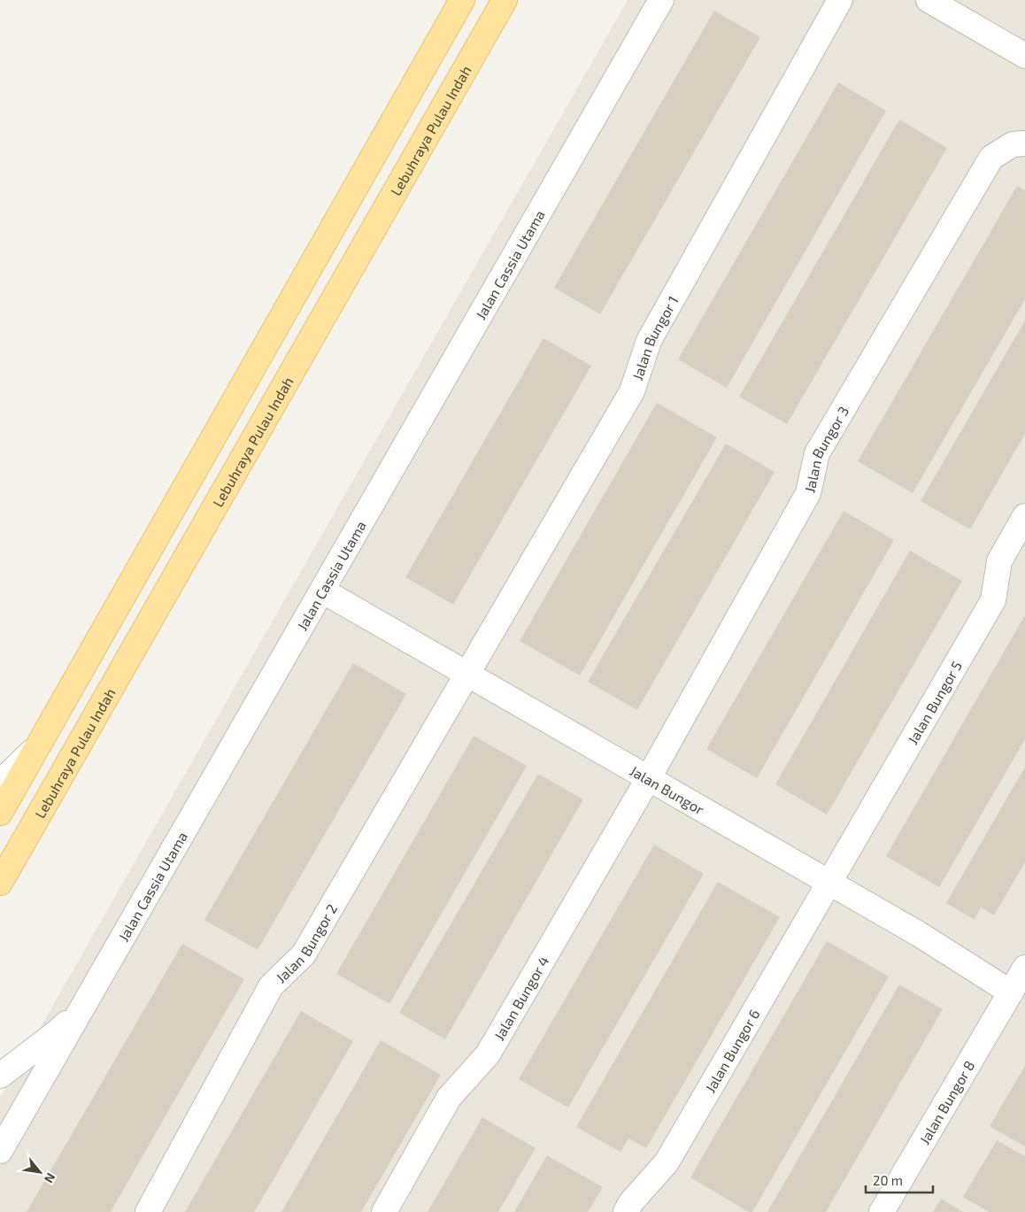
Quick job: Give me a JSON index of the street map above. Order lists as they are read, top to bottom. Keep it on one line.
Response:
{"streets":{"main road":["Lebuhraya Pulau Indah"],"street":["Jalan Cassia Utama","Jalan Bungor 1","Jalan Bungor 3","Jalan Bungor 5","Jalan Bungor","Jalan Bungor 2","Jalan Bungor 4","Jalan Bungor 6","Jalan Bungor 8"]},"crossings":[["Jalan Cassia Utama","Jalan Bungor"],["Jalan Bungor 1","Jalan Bungor"],["Jalan Bungor 1","Jalan Bungor 2"],["Jalan Bungor 3","Jalan Bungor"],["Jalan Bungor 3","Jalan Bungor 4"],["Jalan Bungor 5","Jalan Bungor"],["Jalan Bungor 5","Jalan Bungor 6"],["Jalan Bungor","Jalan Bungor 2"],["Jalan Bungor","Jalan Bungor 4"],["Jalan Bungor","Jalan Bungor 6"],["Jalan Bungor","Jalan Bungor 8"]],"scale_bar":"20 m","north":"bottom right"}
